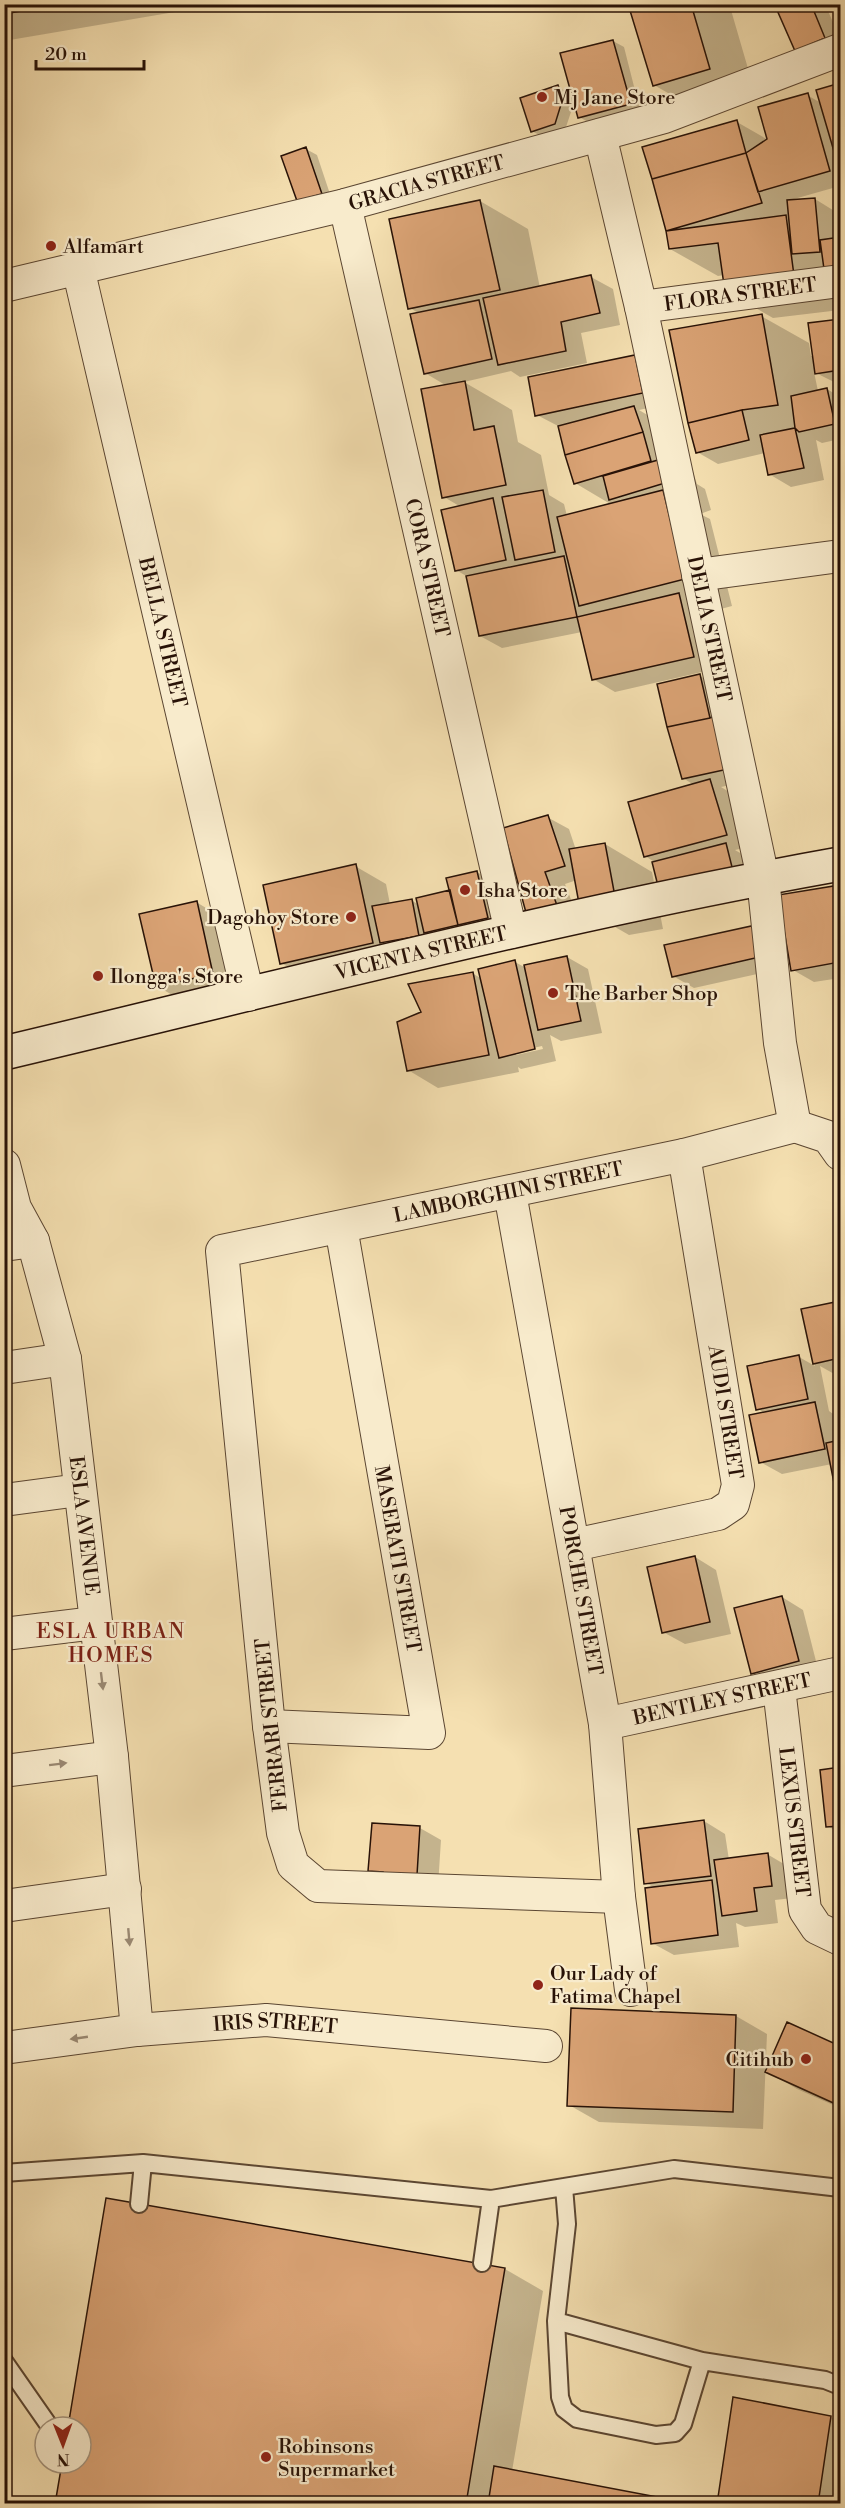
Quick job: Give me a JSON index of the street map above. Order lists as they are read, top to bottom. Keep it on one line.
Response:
{"streets":{"street":["GRACIA STREET","FLORA STREET","CORA STREET","DELIA STREET","BELLA STREET","VICENTA STREET","LAMBORGHINI STREET","AUDI STREET","ESLA AVENUE","MASERATI STREET","PORCHE STREET","BENTLEY STREET","FERRARI STREET","LEXUS STREET","IRIS STREET"]},"crossings":[["GRACIA STREET","CORA STREET"],["GRACIA STREET","DELIA STREET"],["GRACIA STREET","BELLA STREET"],["FLORA STREET","DELIA STREET"],["CORA STREET","VICENTA STREET"],["DELIA STREET","VICENTA STREET"],["DELIA STREET","LAMBORGHINI STREET"],["BELLA STREET","VICENTA STREET"],["LAMBORGHINI STREET","AUDI STREET"],["LAMBORGHINI STREET","MASERATI STREET"],["LAMBORGHINI STREET","PORCHE STREET"],["LAMBORGHINI STREET","FERRARI STREET"],["AUDI STREET","PORCHE STREET"],["ESLA AVENUE","IRIS STREET"],["MASERATI STREET","FERRARI STREET"],["PORCHE STREET","BENTLEY STREET"],["PORCHE STREET","FERRARI STREET"],["BENTLEY STREET","LEXUS STREET"]],"districts":["ESLA URBAN HOMES"],"places":["Mj Jane Store","Alfamart","Isha Store","Dagohoy Store","Ilongga's Store","The Barber Shop","Our Lady of Fatima Chapel","Citihub","Robinsons Supermarket"],"scale_bar":"20 m","north":"bottom"}
